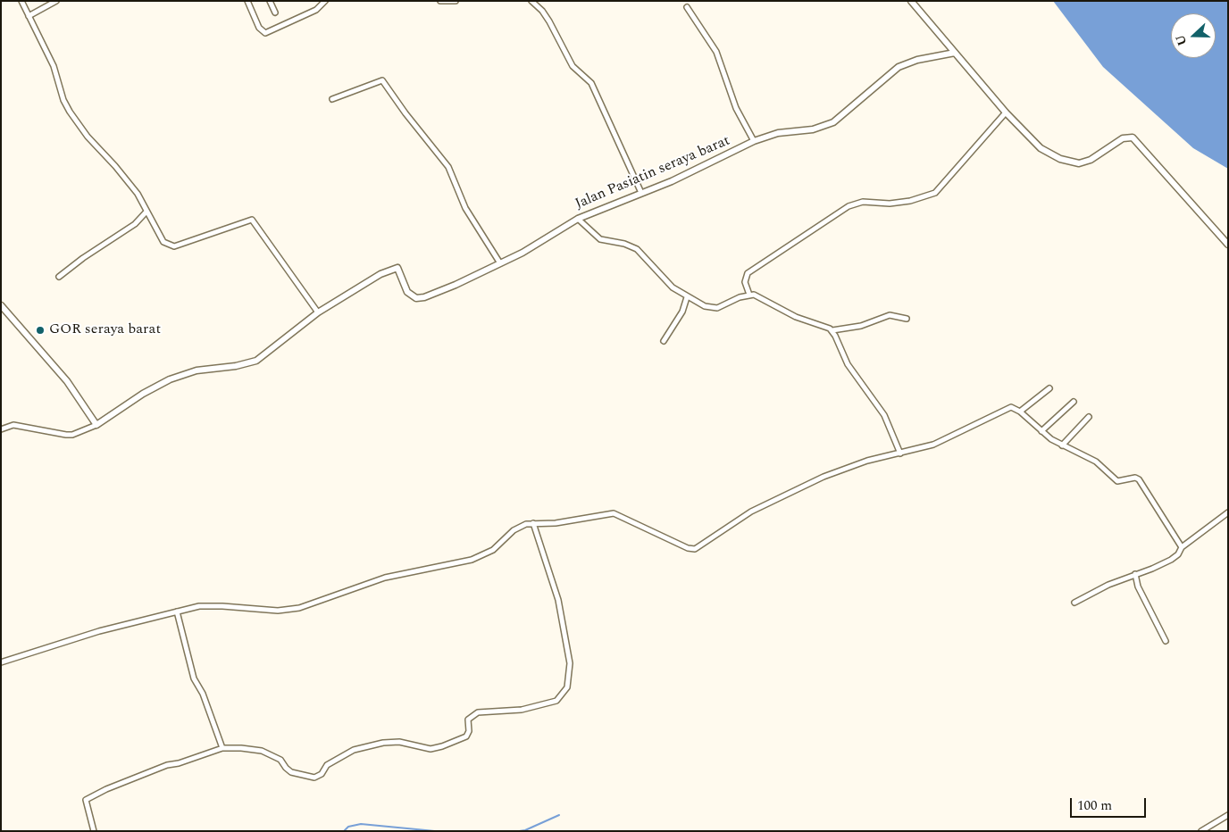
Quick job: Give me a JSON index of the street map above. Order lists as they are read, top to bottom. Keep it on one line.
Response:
{"streets":{"street":["Jalan Pasiatin seraya barat"]},"places":["GOR seraya barat"],"scale_bar":"100 m","north":"left"}
